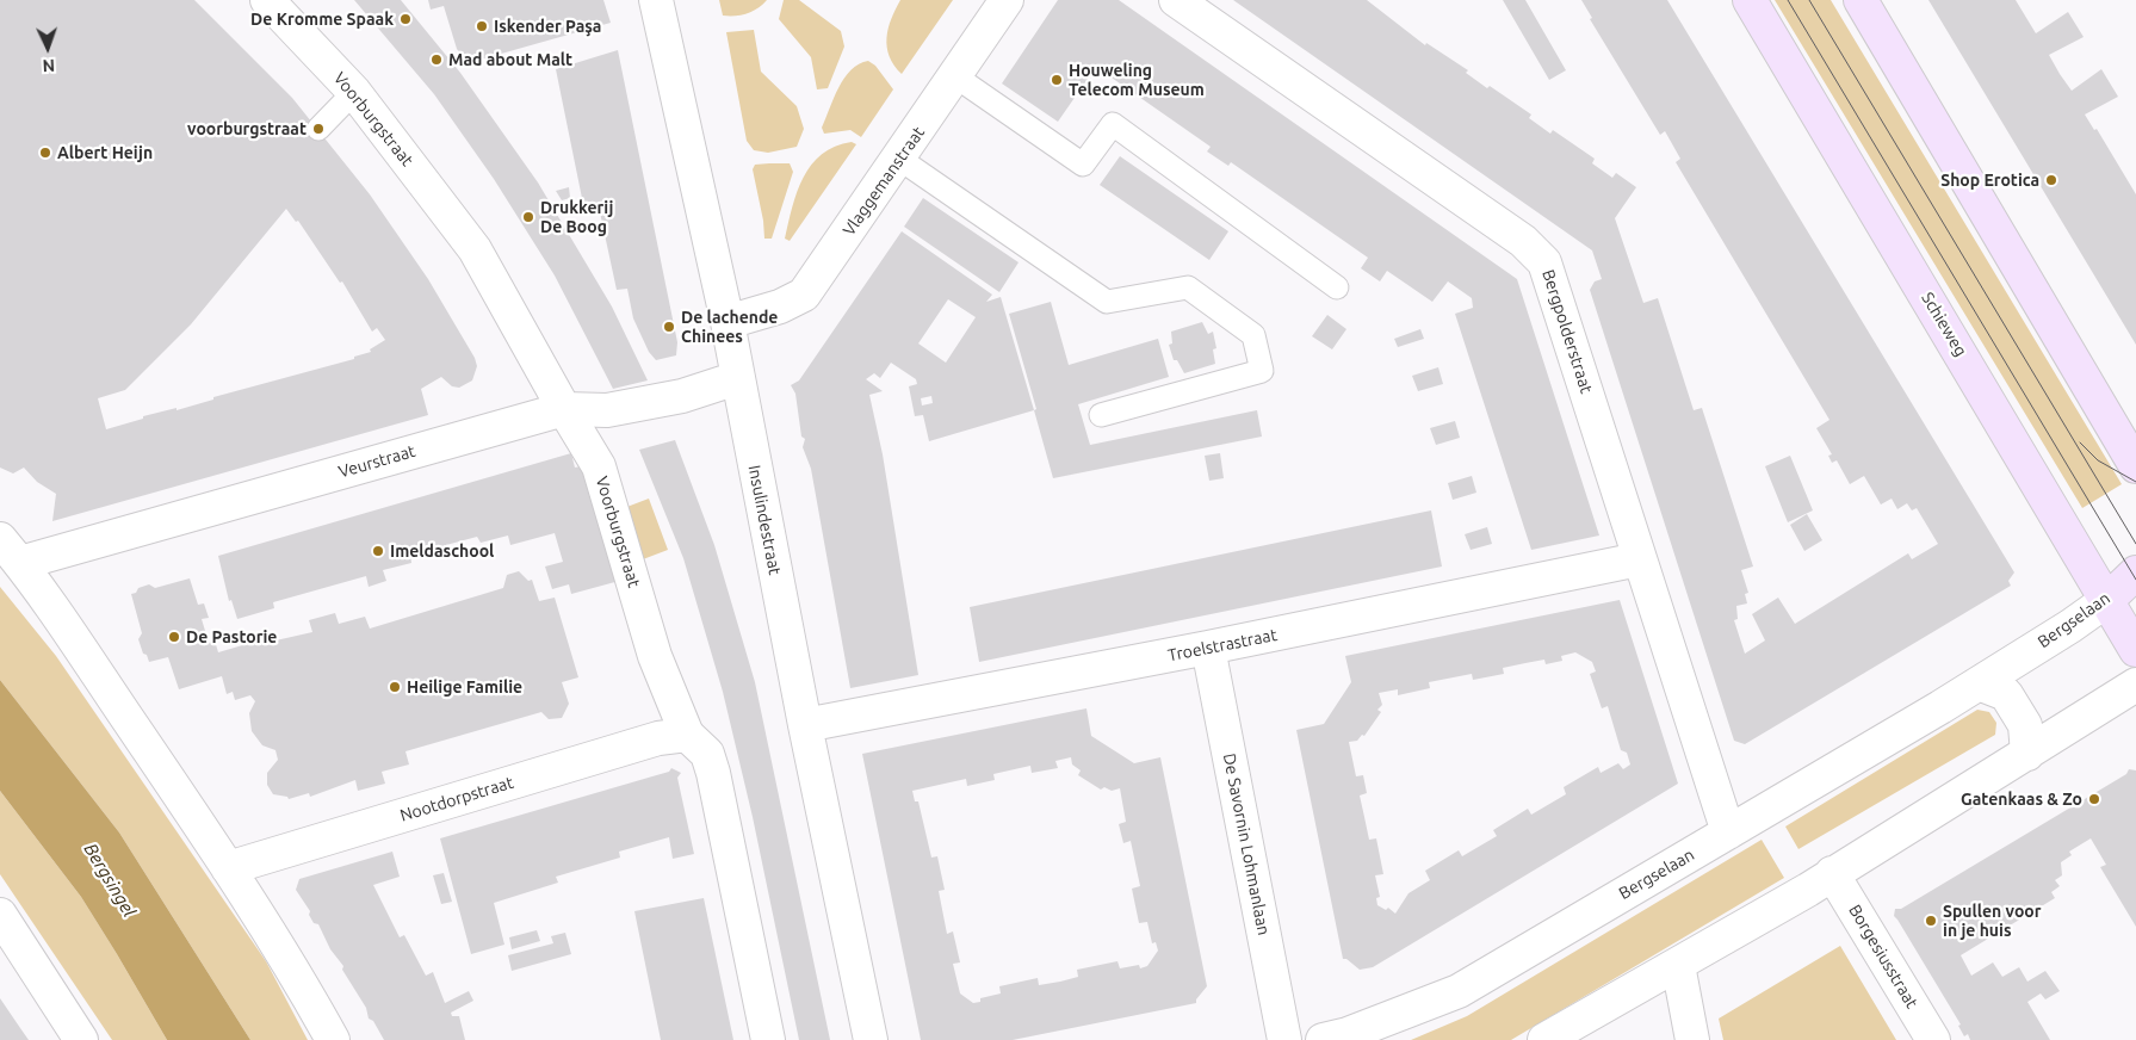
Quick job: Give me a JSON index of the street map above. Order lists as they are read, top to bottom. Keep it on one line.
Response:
{"streets":{"main road":["Schieweg","Bergselaan"],"street":["Voorburgstraat","Vlaggemanstraat","Bergpolderstraat","Veurstraat","Insulindestraat","Troelstrastraat","Nootdorpstraat","De Savornin Lohmanlaan","Borgesiusstraat"]},"crossings":[["Voorburgstraat","Veurstraat"],["Voorburgstraat","Nootdorpstraat"],["Vlaggemanstraat","Insulindestraat"],["Schieweg","Bergselaan"],["Bergpolderstraat","Bergselaan"],["Bergpolderstraat","Troelstrastraat"],["Veurstraat","Insulindestraat"],["Insulindestraat","Troelstrastraat"],["Troelstrastraat","De Savornin Lohmanlaan"]],"water":["Bergsingel"],"places":["De Kromme Spaak","Iskender Paşa","Mad about Malt","Houweling Telecom Museum","voorburgstraat","Albert Heijn","Shop Erotica","Drukkerij De Boog","De lachende Chinees","Imeldaschool","De Pastorie","Heilige Familie","Gatenkaas & Zo","Spullen voor in je huis"],"north":"bottom"}
